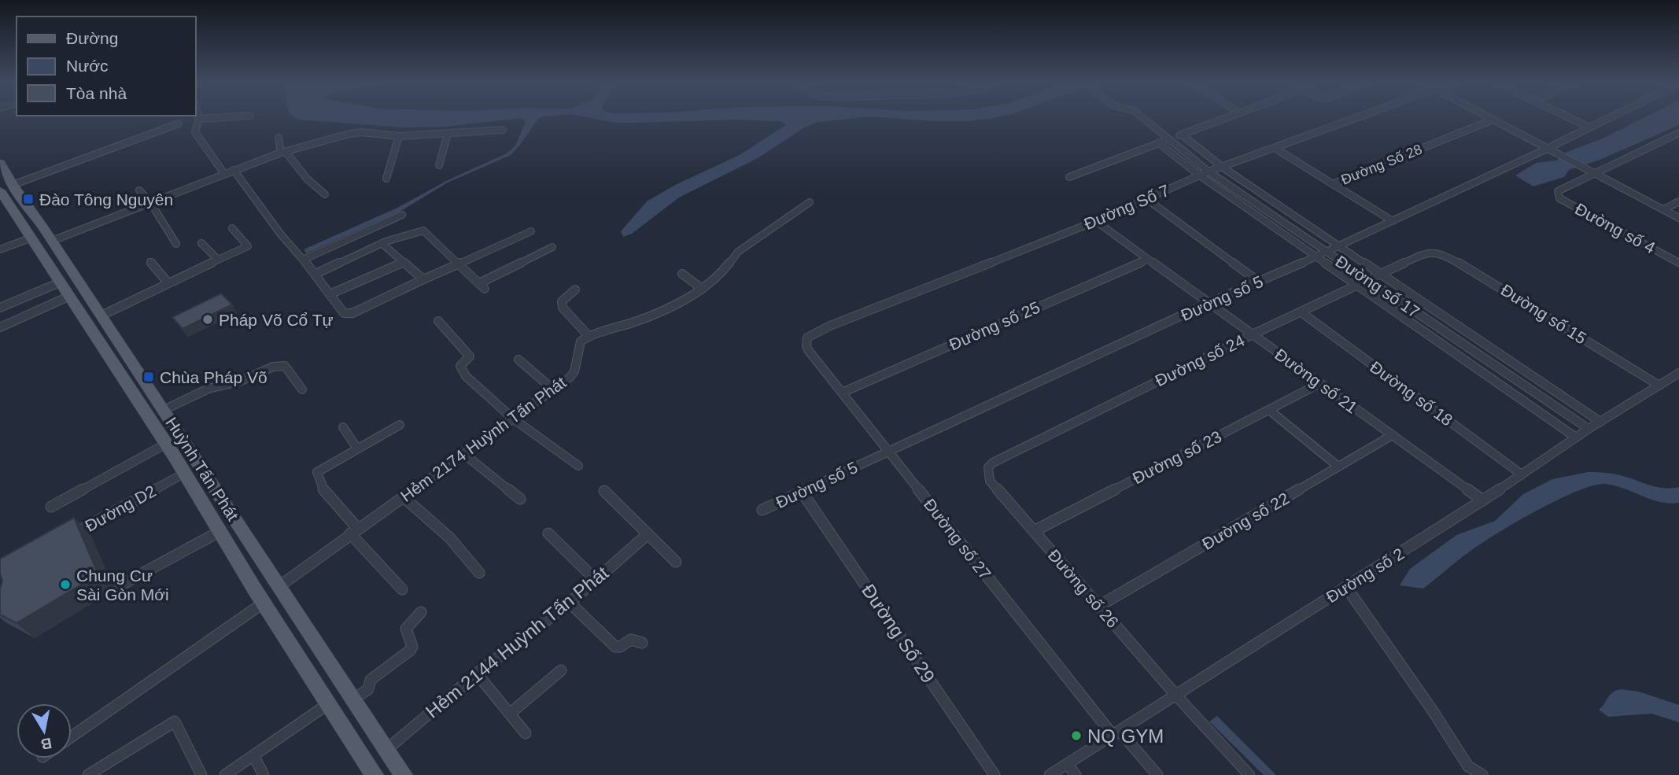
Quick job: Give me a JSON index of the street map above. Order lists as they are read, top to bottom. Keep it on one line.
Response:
{"streets":{"main road":["Huỳnh Tấn Phát"],"street":["Đường Số 28","Đường Số 7","Đường số 4","Đường số 17","Đường số 5","Đường số 15","Đường số 25","Đường số 24","Đường số 21","Đường số 18","Hẻm 2174 Huỳnh Tấn Phát","Đường số 23","Đường D2","Đường số 22","Đường số 27","Đường số 2","Đường số 26","Đường Số 29","Hẻm 2144 Huỳnh Tấn Phát"]},"crossings":[["Đường Số 7","Đường số 17"],["Đường Số 7","Đường số 21"],["Đường Số 7","Đường số 27"],["Đường số 17","Đường số 5"],["Đường số 17","Đường số 24"],["Đường số 17","Đường số 2"],["Đường số 5","Đường số 21"],["Đường số 5","Đường số 27"],["Đường số 5","Đường Số 29"],["Đường số 15","Đường số 24"],["Đường số 15","Đường số 2"],["Đường số 25","Đường số 21"],["Đường số 25","Đường số 27"],["Đường số 24","Đường số 21"],["Đường số 24","Đường số 18"],["Đường số 24","Đường số 26"],["Đường số 21","Đường số 23"],["Đường số 21","Đường số 22"],["Đường số 21","Đường số 2"],["Đường số 18","Đường số 2"],["Hẻm 2174 Huỳnh Tấn Phát","Huỳnh Tấn Phát"],["Đường số 23","Đường số 26"],["Huỳnh Tấn Phát","Đường D2"],["Huỳnh Tấn Phát","Hẻm 2144 Huỳnh Tấn Phát"],["Đường số 22","Đường số 26"],["Đường số 27","Đường số 2"],["Đường số 2","Đường số 26"]],"places":{"transit":["Đào Tông Nguyên","Chùa Pháp Võ"],"other":["Pháp Võ Cổ Tự","Chung Cư Sài Gòn Mới","NQ GYM"]},"legend":["Đường","Nước","Tòa nhà"],"north":"bottom"}
